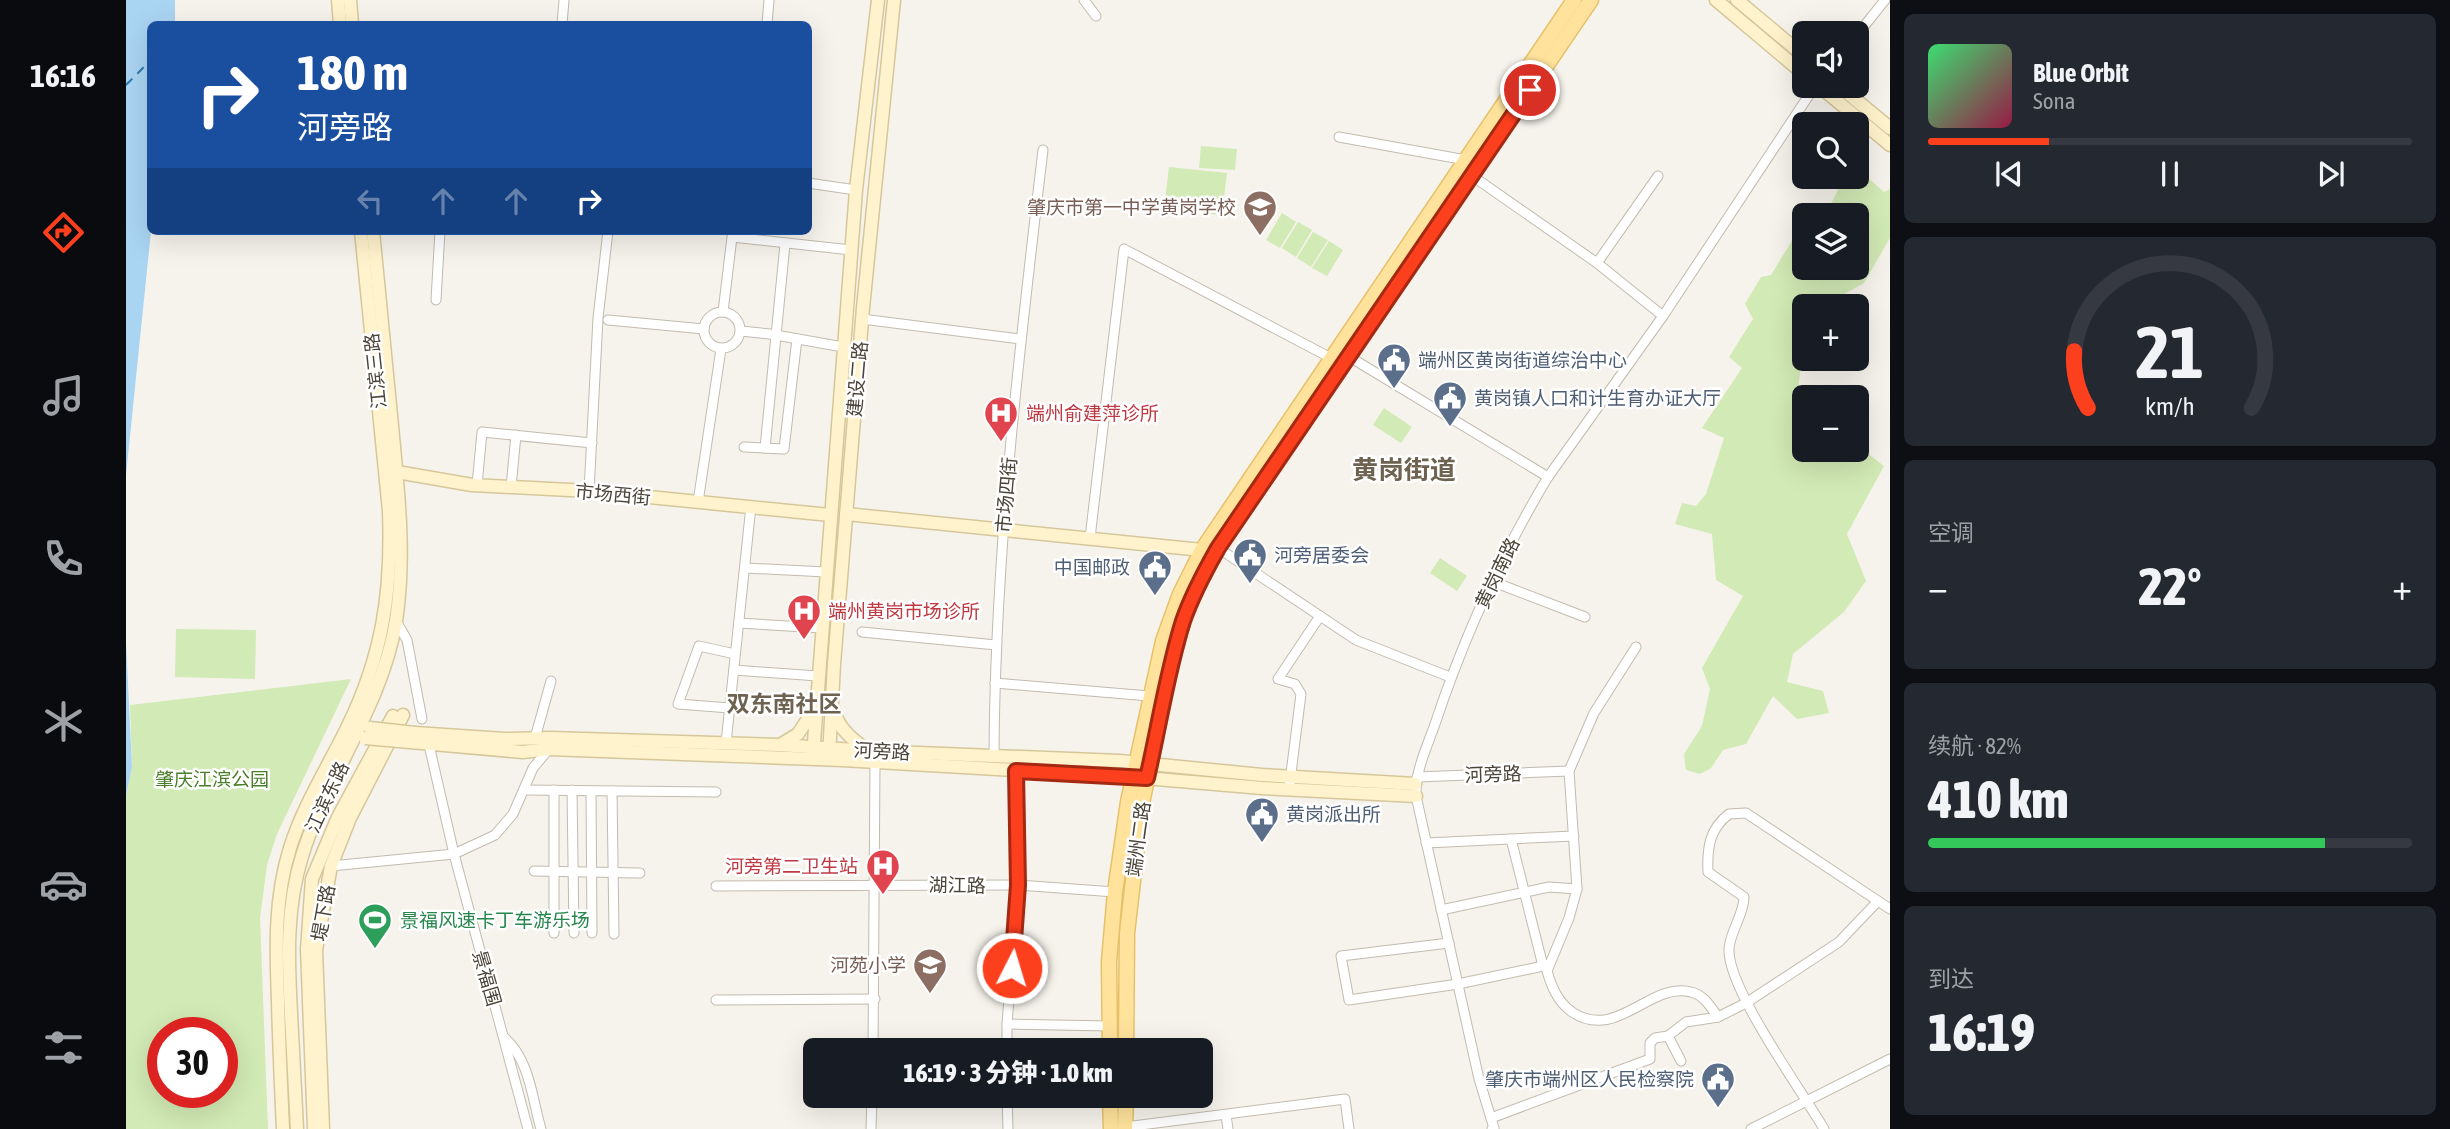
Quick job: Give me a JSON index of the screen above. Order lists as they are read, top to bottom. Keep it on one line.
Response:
{"streets":{"main road":["江滨三路","建设二路","市场西街","河旁路","江滨东路","端州二路","堤下路"],"street":["市场四街","黄岗南路","湖江路","景福围"]},"crossings":[["江滨三路","市场西街"],["江滨三路","江滨东路"],["建设二路","市场西街"],["建设二路","河旁路"],["市场西街","江滨东路"],["市场四街","河旁路"],["黄岗南路","河旁路"],["河旁路","江滨东路"],["河旁路","端州二路"],["河旁路","景福围"],["端州二路","湖江路"]],"districts":["黄岗街道","双东南社区"],"parks":["肇庆江滨公园"],"places":{"school or university":["肇庆市第一中学黄岗学校","河苑小学"],"public building":["端州区黄岗街道综治中心","黄岗镇人口和计生育办证大厅","河旁居委会","中国邮政","黄岗派出所","肇庆市端州区人民检察院"],"hospital":["端州俞建萍诊所","端州黄岗市场诊所","河旁第二卫生站"],"sports":["景福风速卡丁车游乐场"]},"page":{"tabs":"16:16","map_buttons":["+","−"],"turn":["180 m","河旁路"],"song":["Blue Orbit","Sona"],"tile":["空调",["续航 · 82%","410 km"],["到达","16:19"]],"heat":["−","22°","+"],"limit":"30","trip":"16:19 · 3 分钟 · 1.0 km","gauge":["21","km/h"]}}
